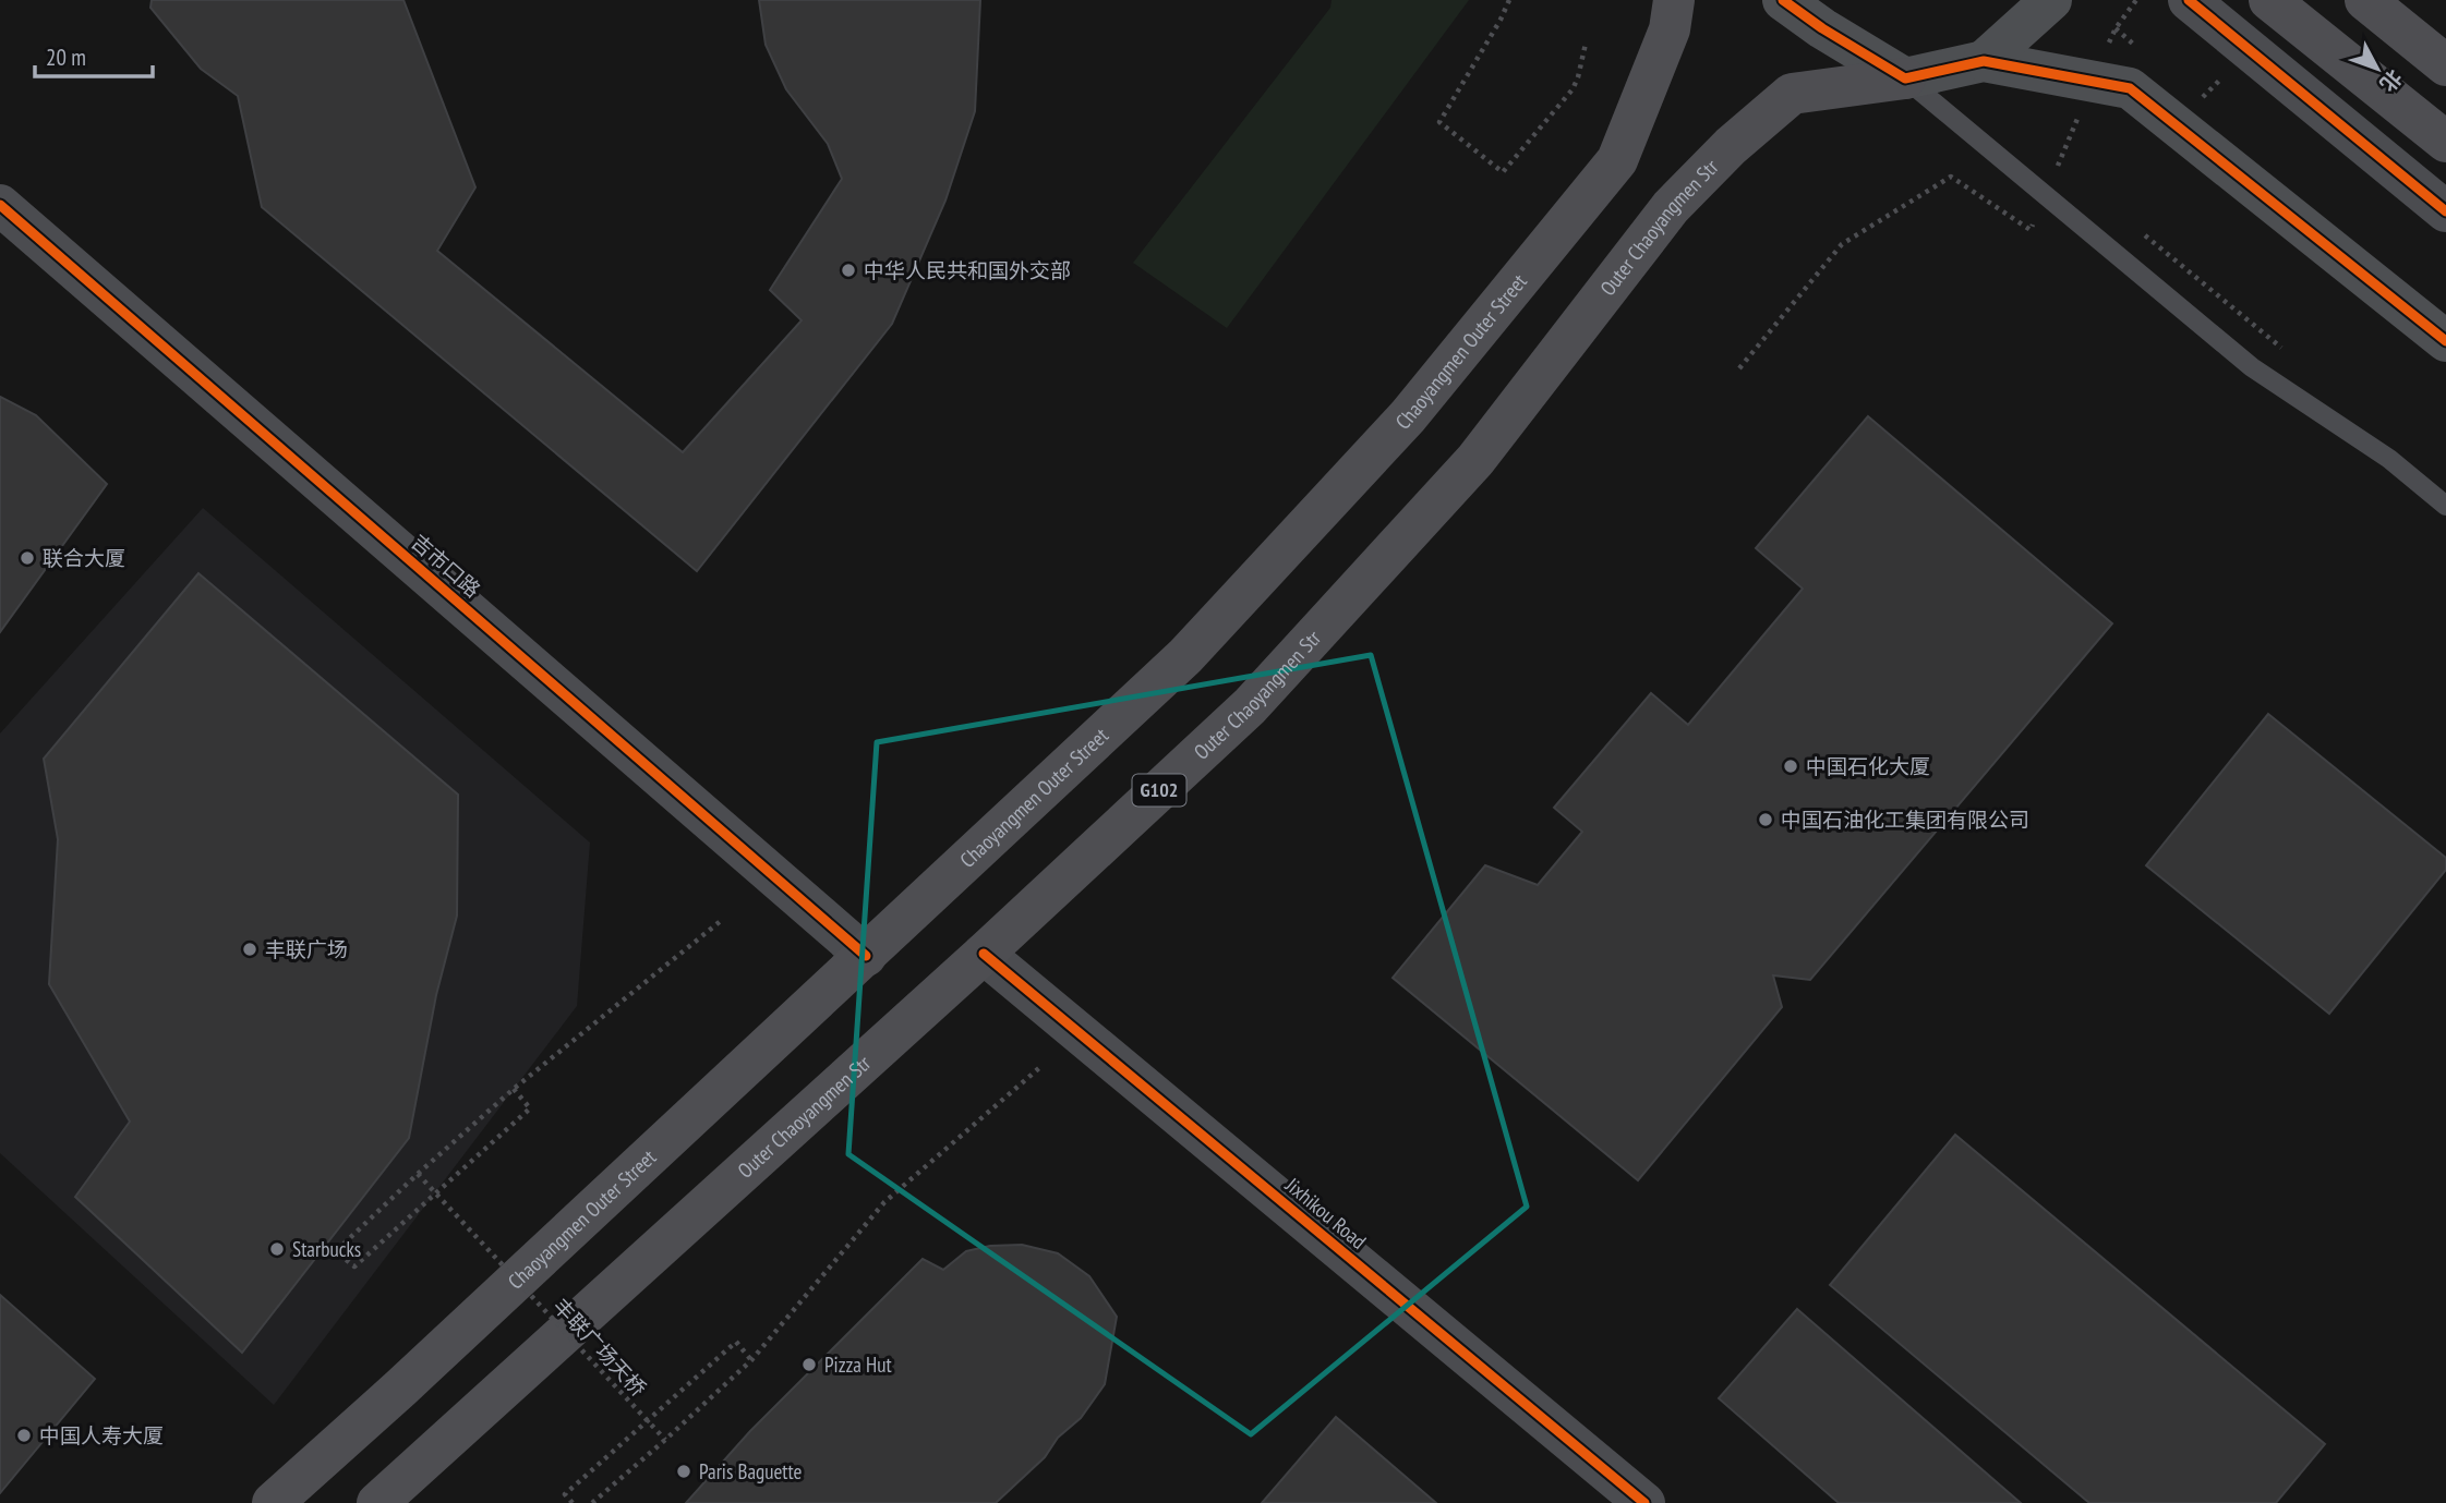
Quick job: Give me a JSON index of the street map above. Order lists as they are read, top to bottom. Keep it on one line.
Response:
{"streets":{"highway":["Outer Chaoyangmen Str","Chaoyangmen Outer Street","G102"],"street":["吉市口路","Jixhikou Road"],"path":["丰联广场天桥"]},"crossings":[["Outer Chaoyangmen Str","Jixhikou Road"],["Chaoyangmen Outer Street","吉市口路"]],"places":["中华人民共和国外交部","联合大厦","中国石化大厦","中国石油化工集团有限公司","丰联广场","Starbucks","Pizza Hut","中国人寿大厦","Paris Baguette"],"scale_bar":"20 m","north":"bottom right"}
